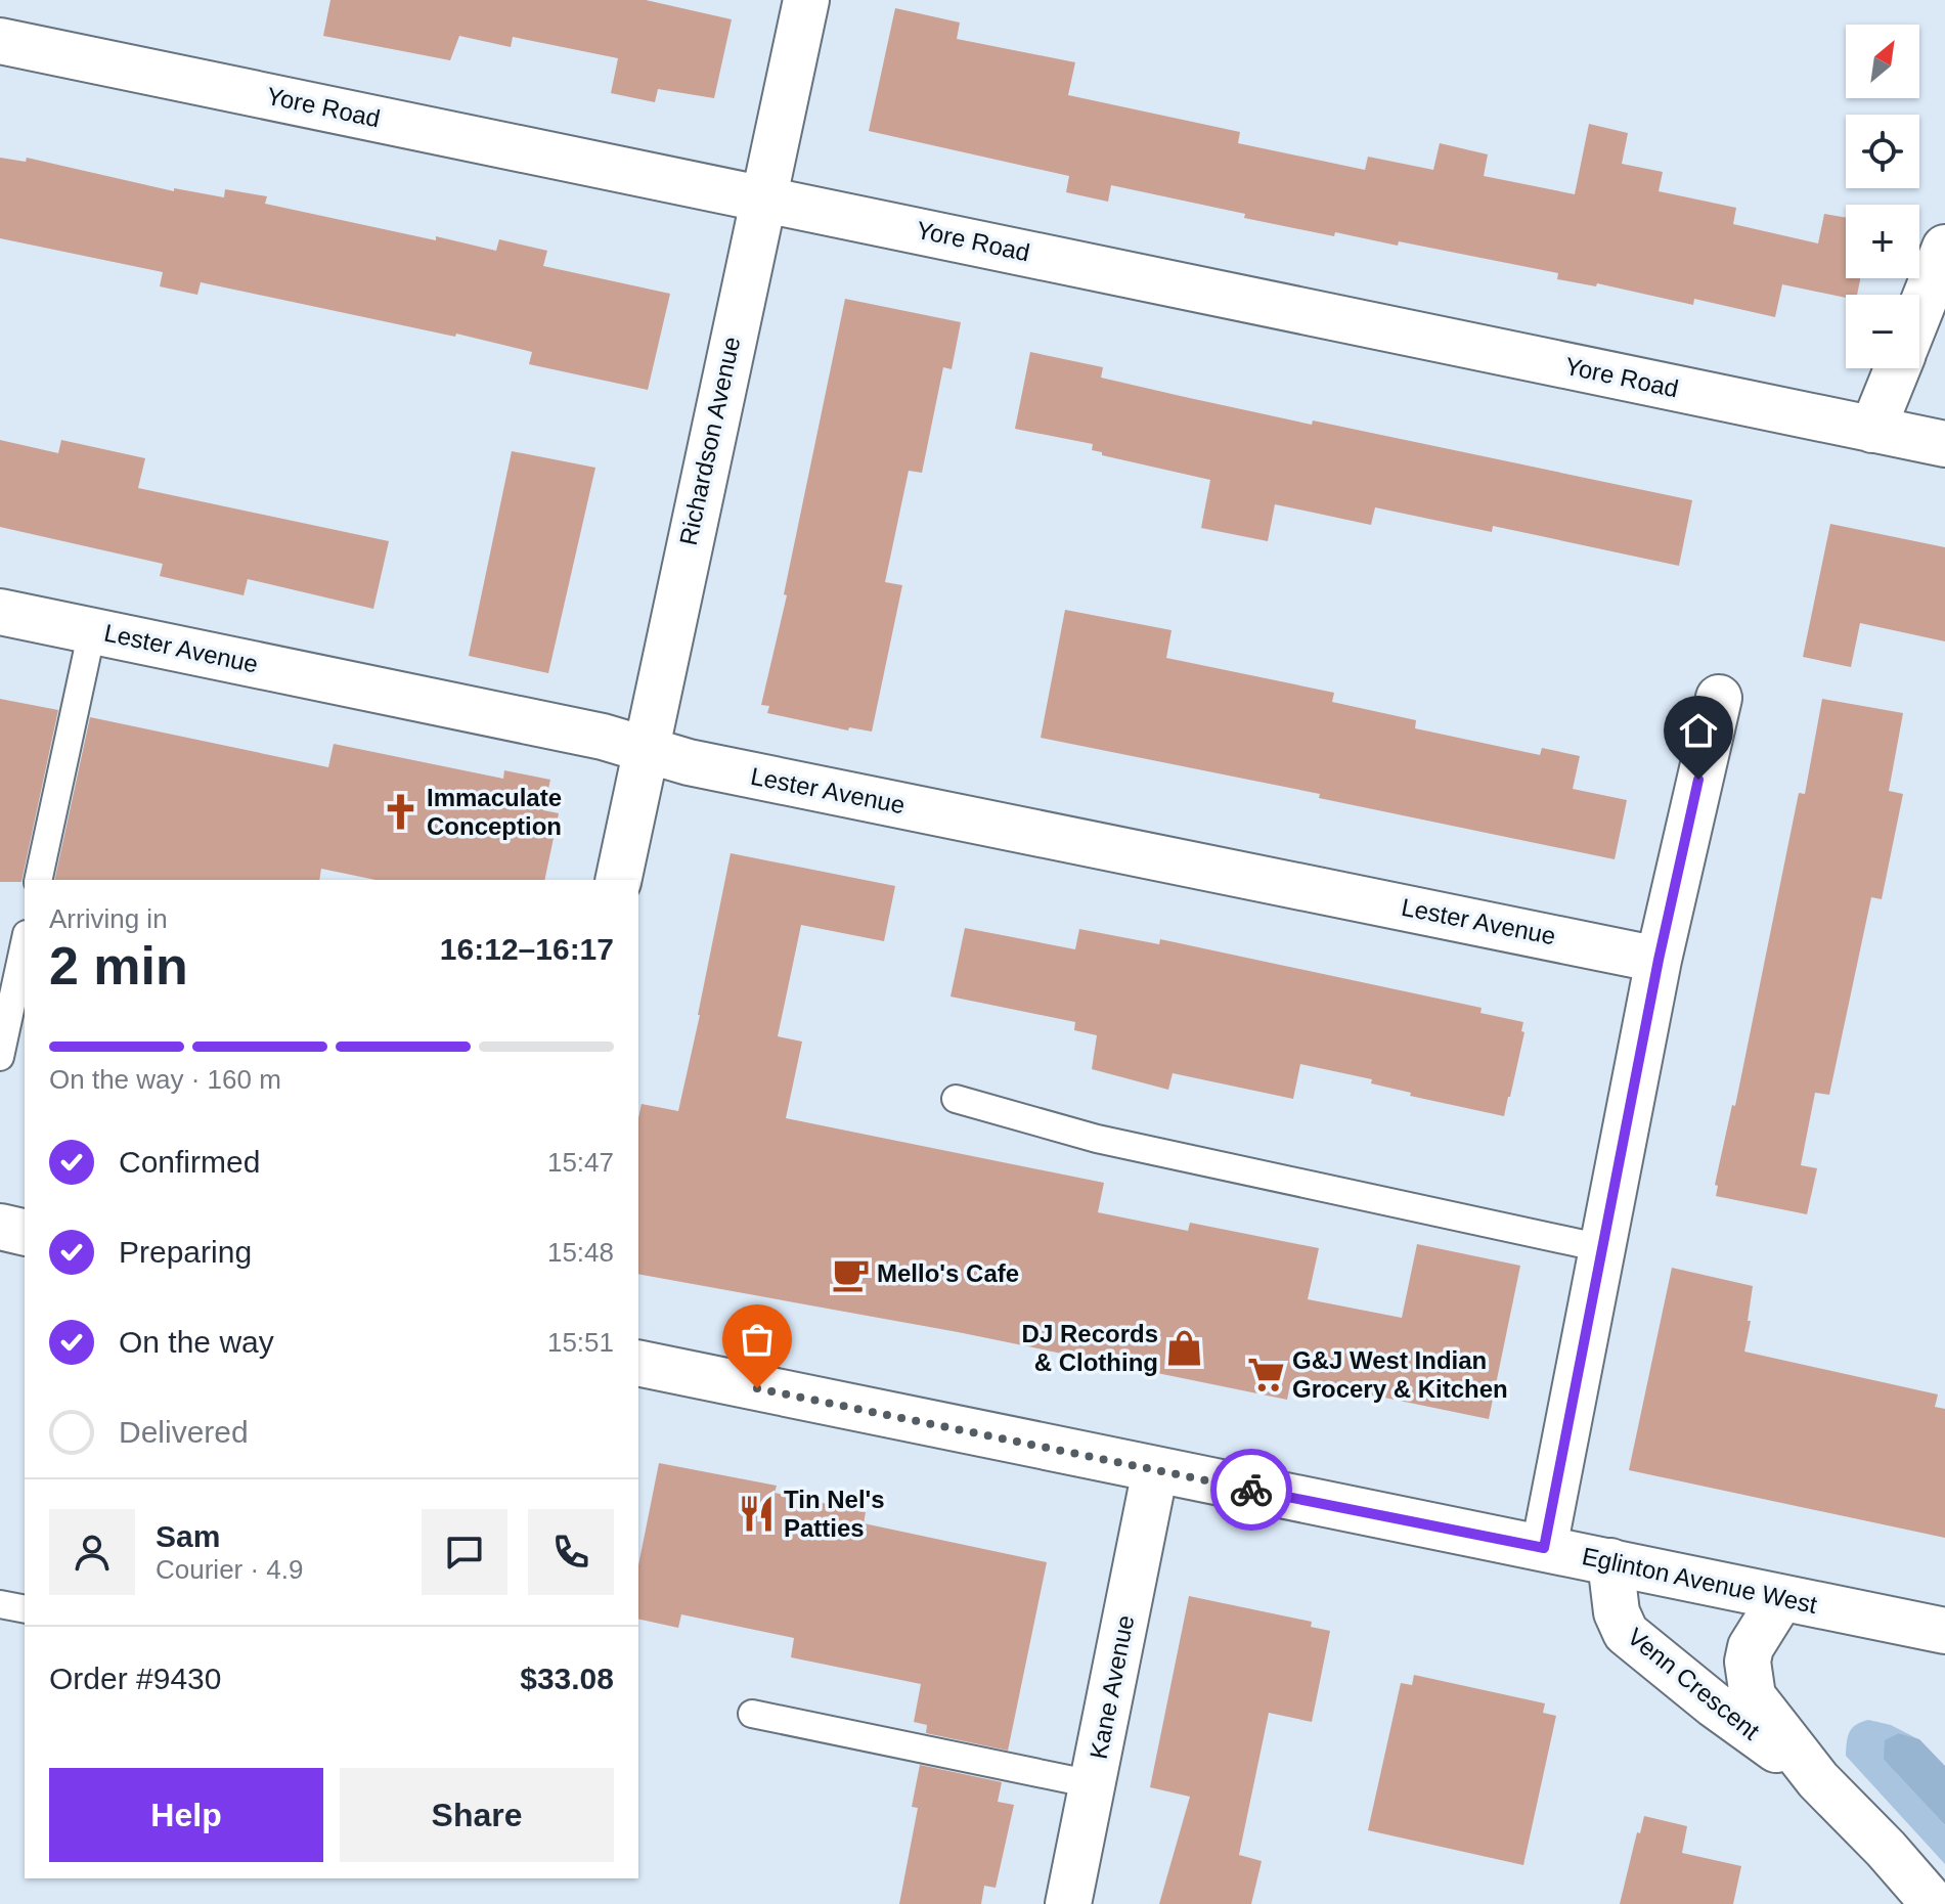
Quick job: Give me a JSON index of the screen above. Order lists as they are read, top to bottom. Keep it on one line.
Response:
{"streets":{"street":["Yore Road","Richardson Avenue","Lester Avenue","Eglinton Avenue West","Venn Crescent","Kane Avenue"]},"crossings":[["Yore Road","Richardson Avenue"],["Richardson Avenue","Lester Avenue"],["Eglinton Avenue West","Venn Crescent"],["Eglinton Avenue West","Kane Avenue"]],"places":{"church":["Immaculate Conception"],"cafe":["Mello's Cafe"],"shop":["DJ Records & Clothing"],"supermarket":["G&J West Indian Grocery & Kitchen"],"restaurant":["Tin Nel's Patties"]},"north":"top right","page":{"map_buttons":["+","−"],"heading":["2 min","Arriving in","16:12–16:17"],"panel":["Sam","Courier · 4.9","Order #9430","$33.08"],"bar":"On the way · 160 m","list":[["Confirmed","15:47"],["Preparing","15:48"],["On the way","15:51"],"Delivered"],"buttons":["Help","Share"]}}
